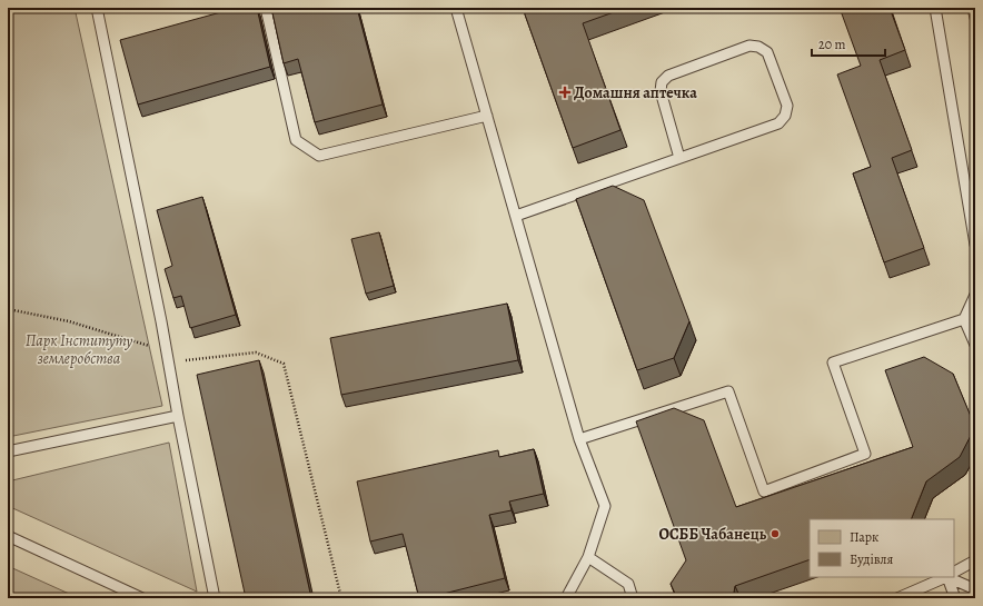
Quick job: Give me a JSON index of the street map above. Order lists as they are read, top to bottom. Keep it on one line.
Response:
{"parks":["Парк Інституту землеробства"],"places":{"health":["Домашня аптечка"],"other":["ОСББ Чабанець"]},"legend":["Парк","Будівля"],"scale_bar":"20 m"}
